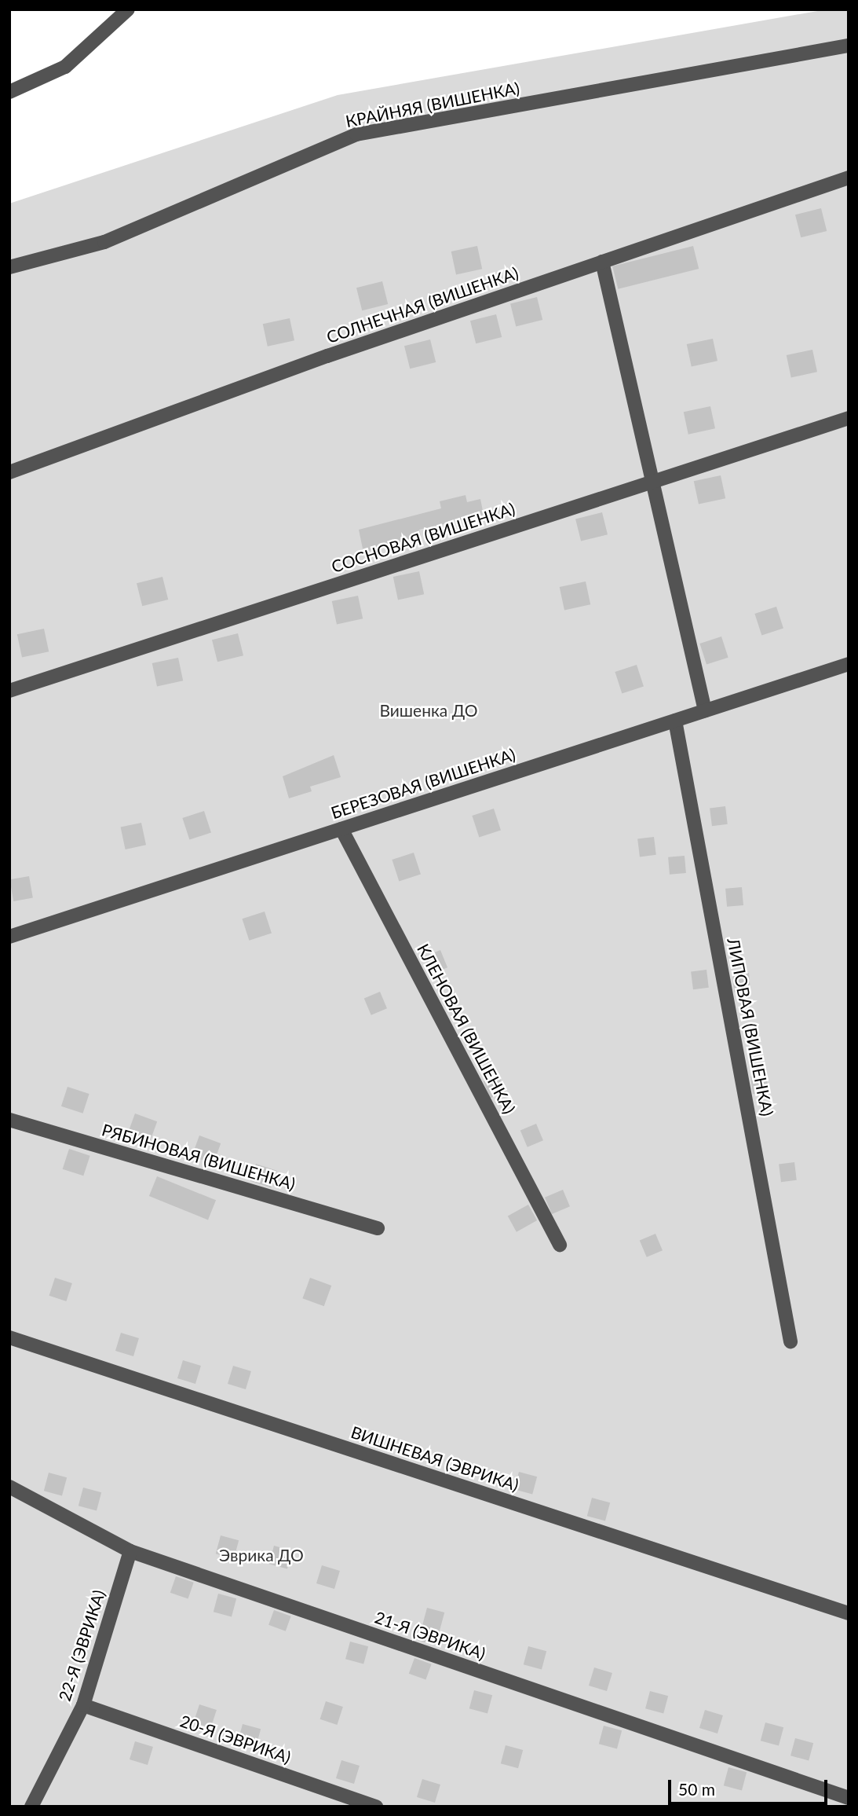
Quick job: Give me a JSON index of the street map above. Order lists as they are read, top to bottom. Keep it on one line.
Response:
{"streets":{"lane":["КРАЙНЯЯ (ВИШЕНКА)","СОЛНЕЧНАЯ (ВИШЕНКА)","СОСНОВАЯ (ВИШЕНКА)","БЕРЕЗОВАЯ (ВИШЕНКА)","ЛИПОВАЯ (ВИШЕНКА)","КЛЕНОВАЯ (ВИШЕНКА)","РЯБИНОВАЯ (ВИШЕНКА)","ВИШНЕВАЯ (ЭВРИКА)","21-Я (ЭВРИКА)","22-Я (ЭВРИКА)","20-Я (ЭВРИКА)"]},"crossings":[["БЕРЕЗОВАЯ (ВИШЕНКА)","ЛИПОВАЯ (ВИШЕНКА)"],["БЕРЕЗОВАЯ (ВИШЕНКА)","КЛЕНОВАЯ (ВИШЕНКА)"],["21-Я (ЭВРИКА)","22-Я (ЭВРИКА)"],["22-Я (ЭВРИКА)","20-Я (ЭВРИКА)"]],"parks":["Вишенка ДО","Эврика ДО"],"scale_bar":"50 m"}
